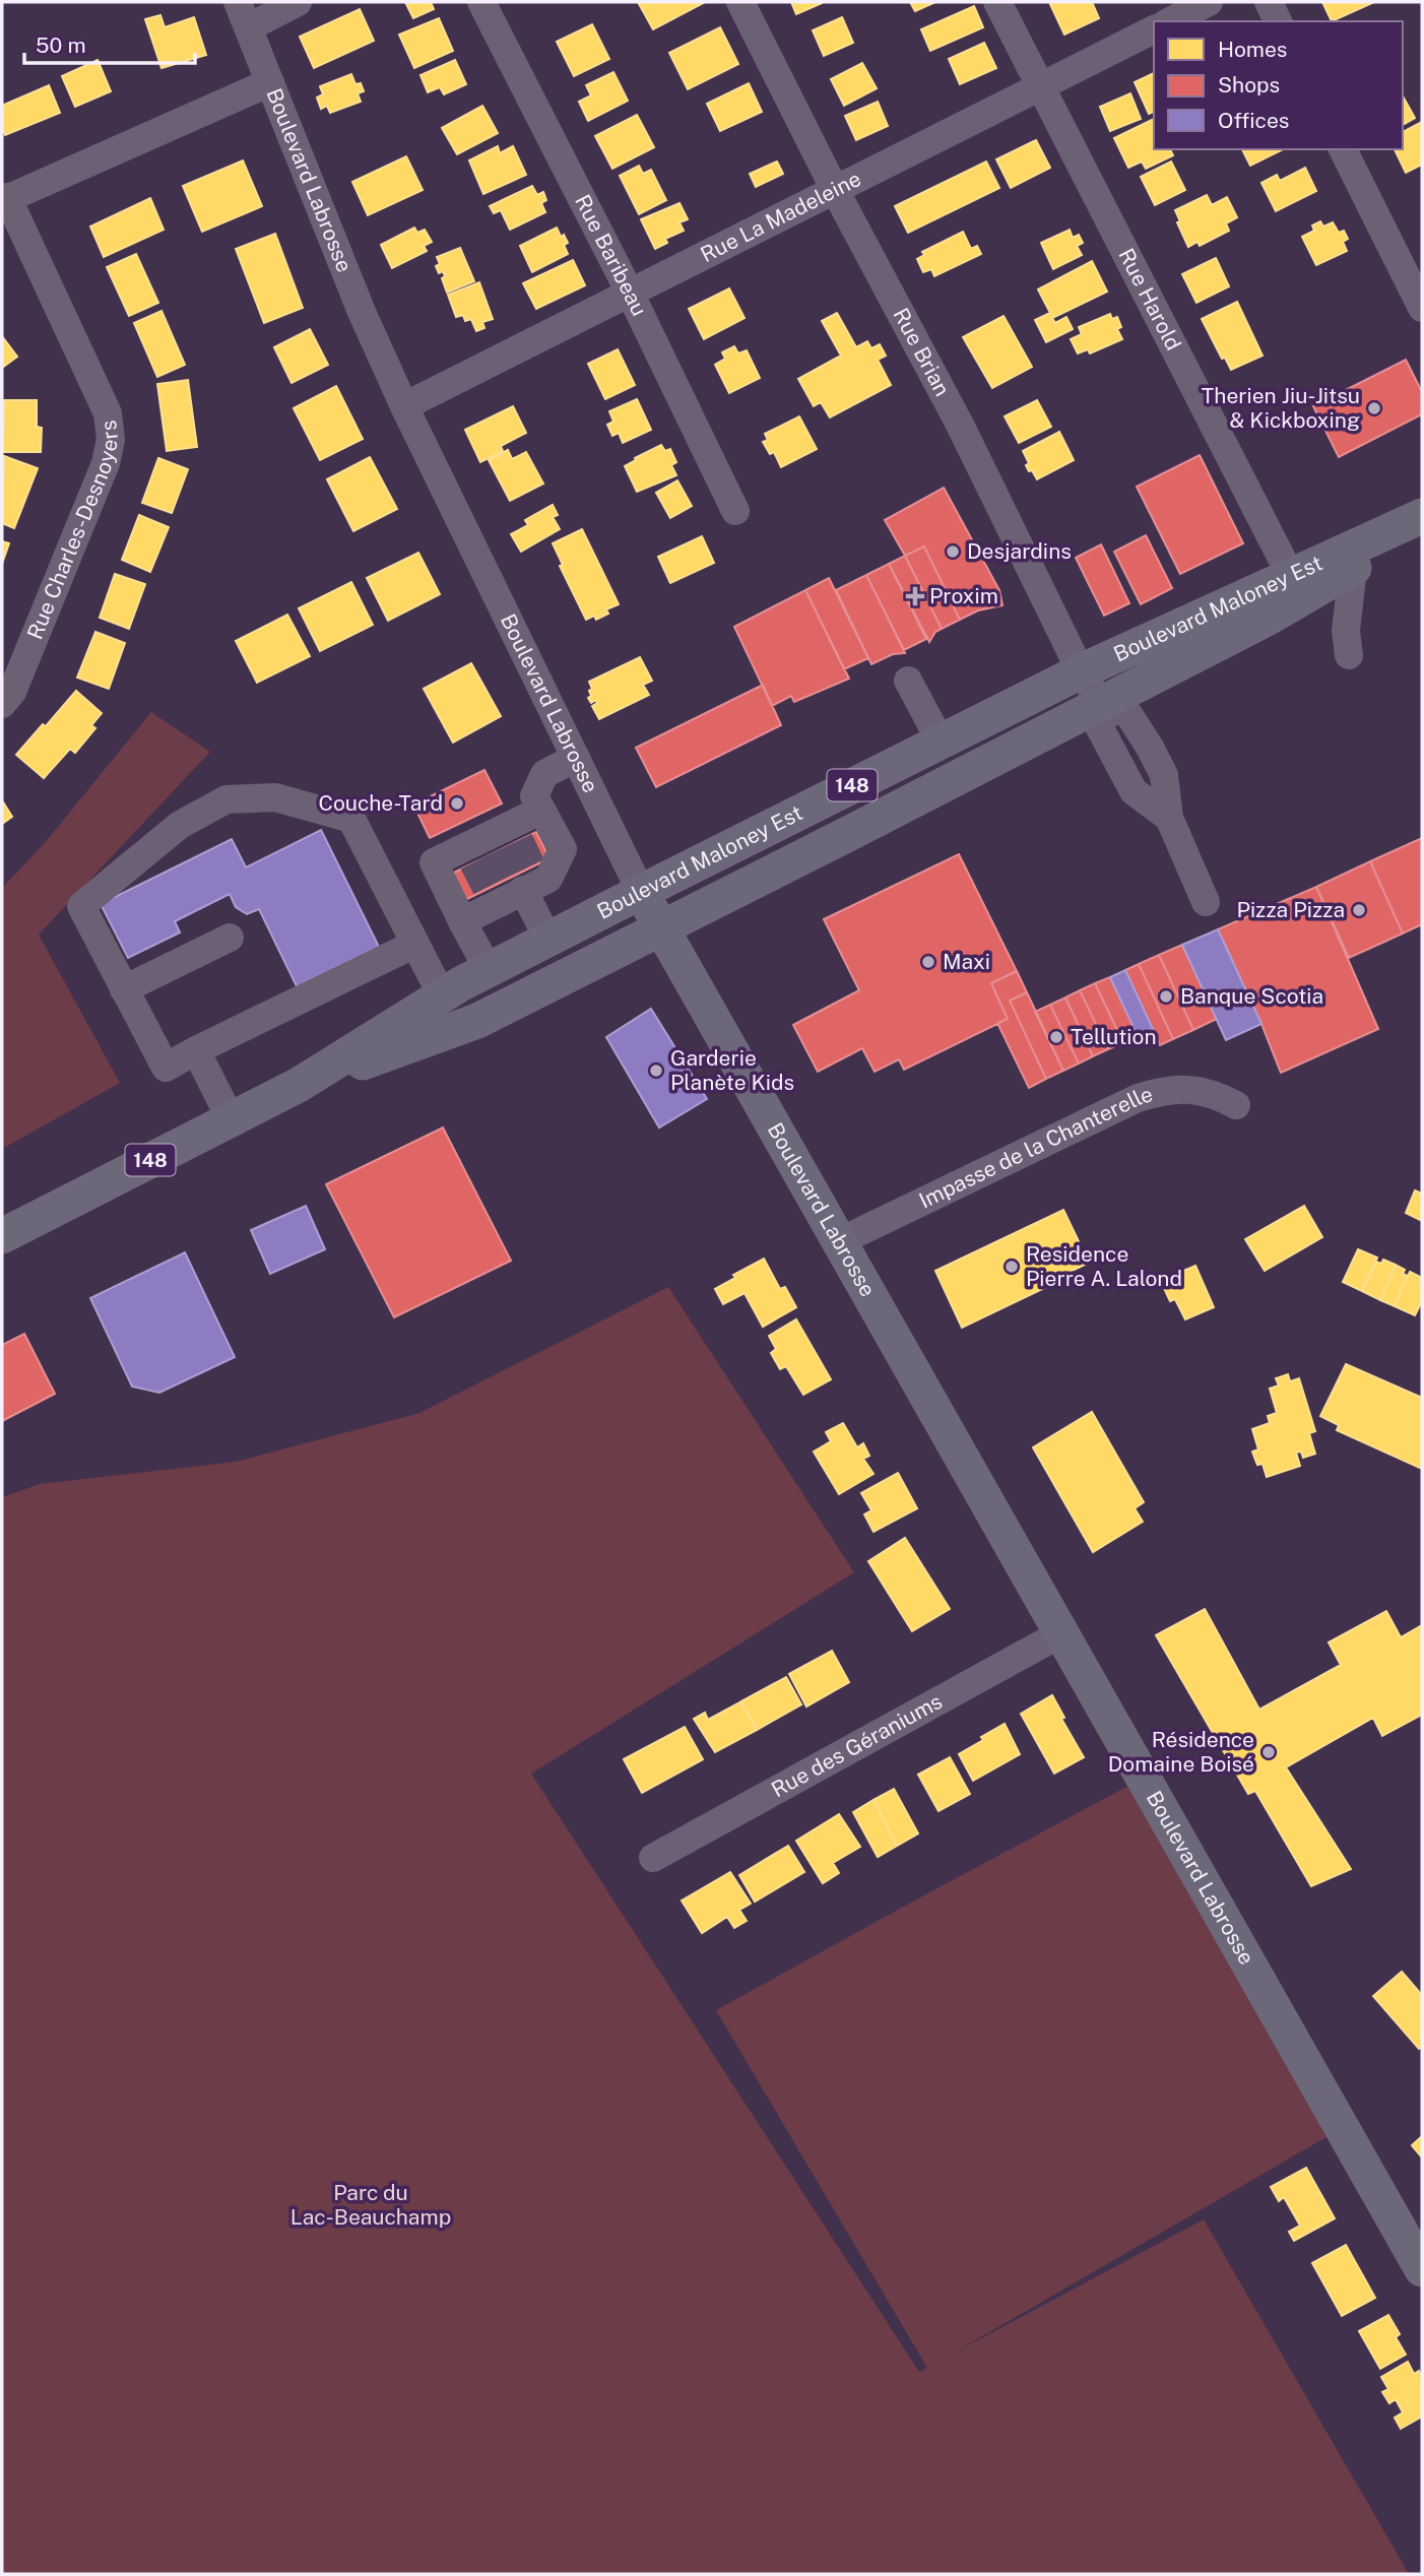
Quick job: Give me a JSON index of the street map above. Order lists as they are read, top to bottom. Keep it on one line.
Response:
{"streets":{"main road":["Boulevard Labrosse","Boulevard Maloney Est","148"],"street":["Rue La Madeleine","Rue Baribeau","Rue Harold","Rue Brian","Rue Charles-Desnoyers","Impasse de la Chanterelle","Rue des Géraniums"]},"crossings":[["Boulevard Labrosse","Rue La Madeleine"],["Boulevard Labrosse","Rue Charles-Desnoyers"],["Boulevard Labrosse","Boulevard Maloney Est"],["Boulevard Labrosse","Impasse de la Chanterelle"],["Boulevard Labrosse","Rue des Géraniums"],["Rue La Madeleine","Rue Baribeau"],["Rue La Madeleine","Rue Harold"],["Rue La Madeleine","Rue Brian"],["Rue Harold","Boulevard Maloney Est"],["Rue Brian","Boulevard Maloney Est"]],"parks":["Parc du Lac-Beauchamp"],"places":{"other":["Therien Jiu-Jitsu & Kickboxing","Desjardins","Couche-Tard","Pizza Pizza","Maxi","Banque Scotia","Tellution","Garderie Planète Kids","Residence Pierre A. Lalond","Résidence Domaine Boisé"],"health":["Proxim"]},"legend":["Homes","Shops","Offices"],"scale_bar":"50 m"}
